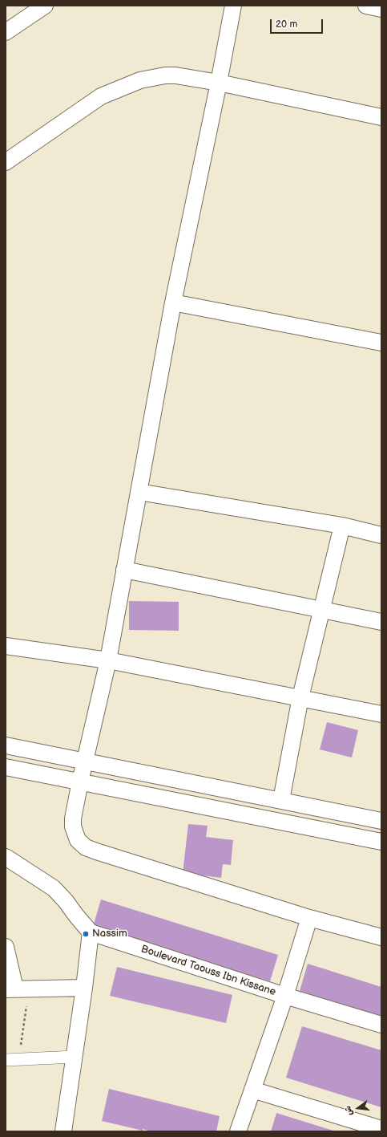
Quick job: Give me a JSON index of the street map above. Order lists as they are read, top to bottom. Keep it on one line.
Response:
{"streets":{"street":["Boulevard Taouss Ibn Kissane"]},"places":["Nassim"],"scale_bar":"20 m","north":"left"}
